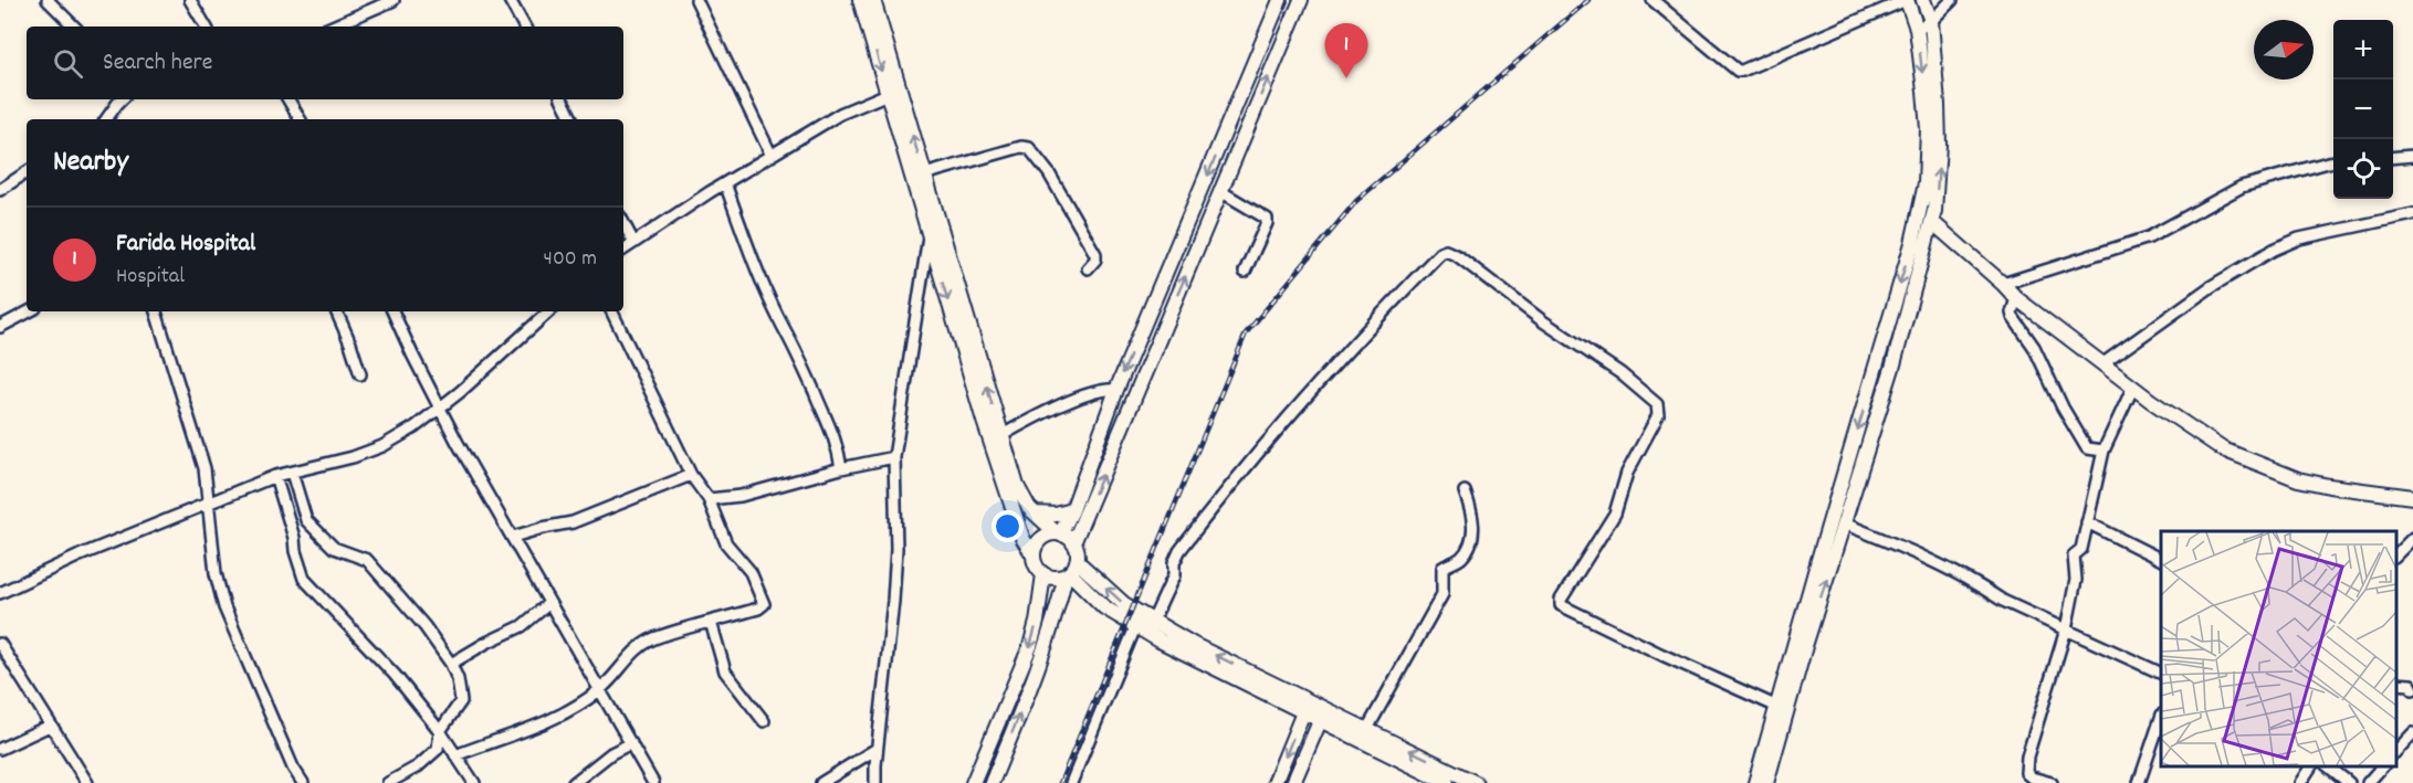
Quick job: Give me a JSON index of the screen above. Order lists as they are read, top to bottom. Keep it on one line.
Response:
{"north":"right","page":{"map_buttons":["+","−"],"pins":"1","search":"Search here","heading":"Nearby","list":[{"mark":"1","name":"Farida Hospital","note":"Hospital","value":"400 m"}]}}
